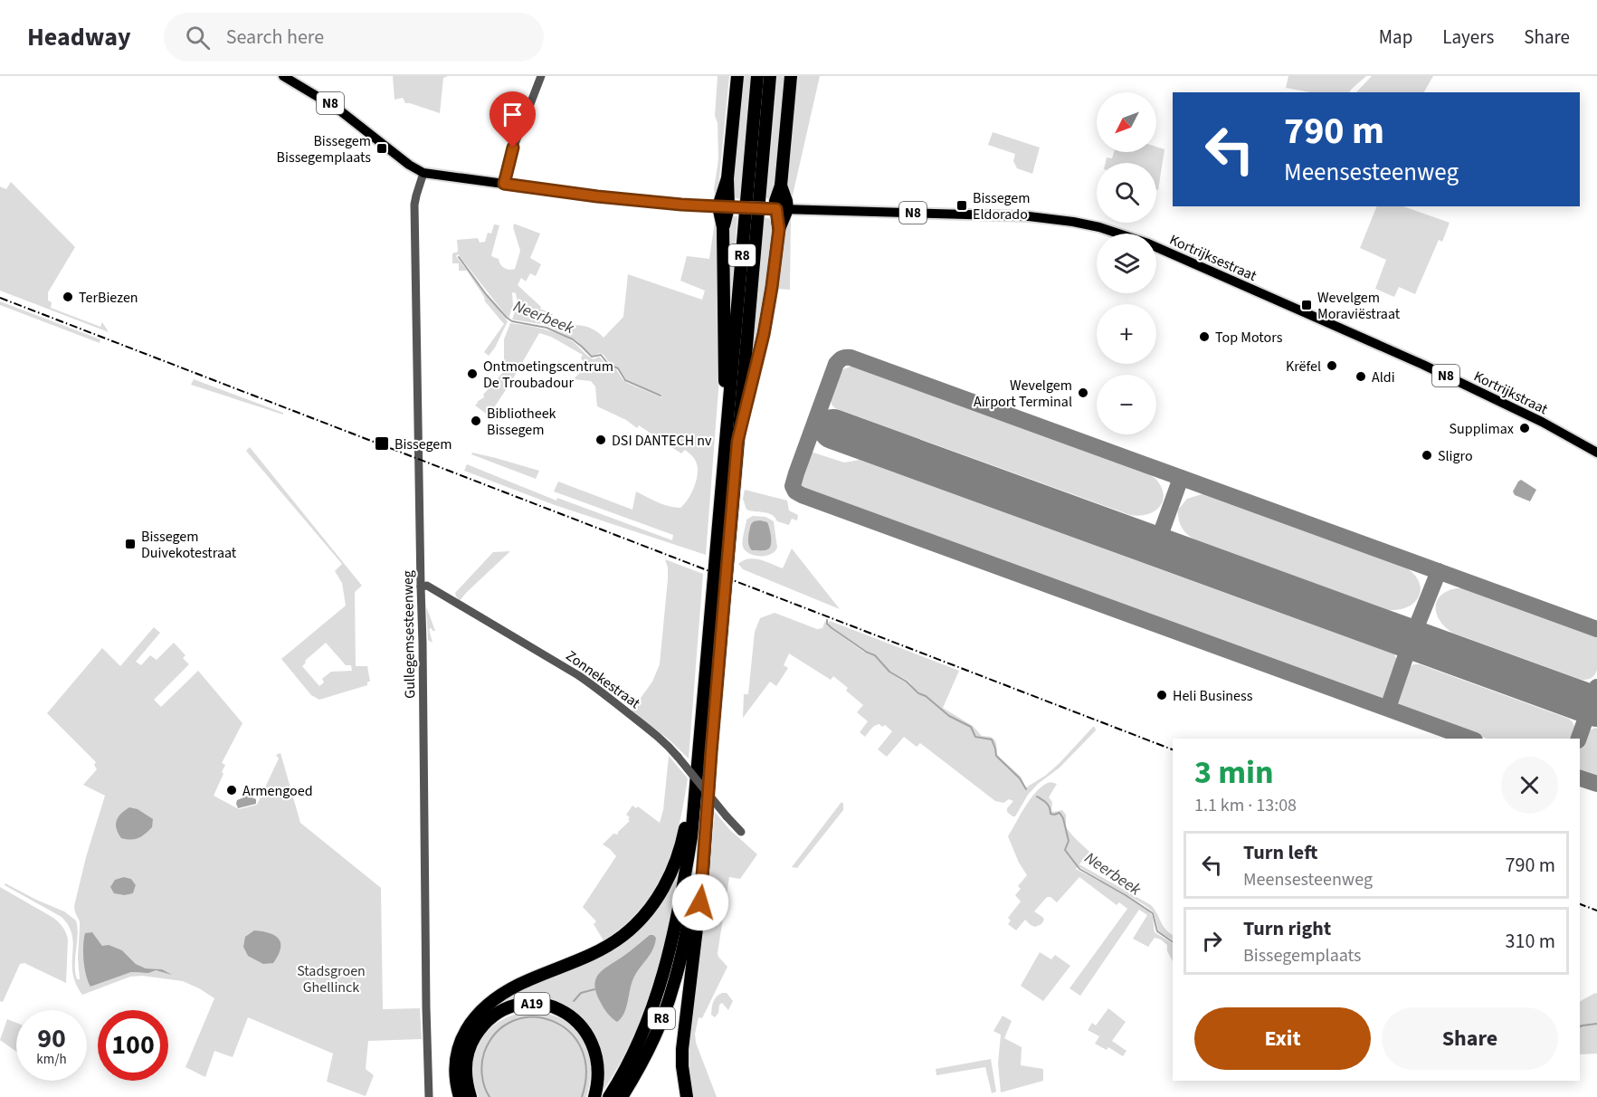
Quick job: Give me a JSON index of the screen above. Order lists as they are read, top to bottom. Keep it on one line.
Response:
{"streets":{"highway":["R8","A19"],"main road":["N8","Kortrijksestraat","Kortrijkstraat"],"street":["Gullegemsesteenweg","Zonnekestraat"]},"crossings":[["N8","Kortrijksestraat"],["N8","Gullegemsesteenweg"],["R8","A19"],["Kortrijksestraat","Kortrijkstraat"],["Gullegemsesteenweg","Zonnekestraat"]],"water":["Neerbeek"],"parks":["Stadsgroen Ghellinck"],"places":{"transit":["Bissegem Bissegemplaats","Bissegem Eldorado","Wevelgem Moraviëstraat","Bissegem","Bissegem Duivekotestraat"],"other":["TerBiezen","Top Motors","Krëfel","Ontmoetingscentrum De Troubadour","Aldi","Wevelgem Airport Terminal","Bibliotheek Bissegem","Supplimax","DSI DANTECH nv","Sligro","Heli Business","Armengoed"]},"north":"bottom left","page":{"header":"Headway","search":"Search here","nav":["Map","Layers","Share"],"map_buttons":["+","−"],"turn":["790 m","Meensesteenweg"],"heading":["3 min","1.1 km · 13:08"],"list":[{"name":"Turn left","note":"Meensesteenweg","value":"790 m"},{"name":"Turn right","note":"Bissegemplaats","value":"310 m"}],"buttons":["Exit","Share"],"speed":"90 km/h","limit":"100"}}
